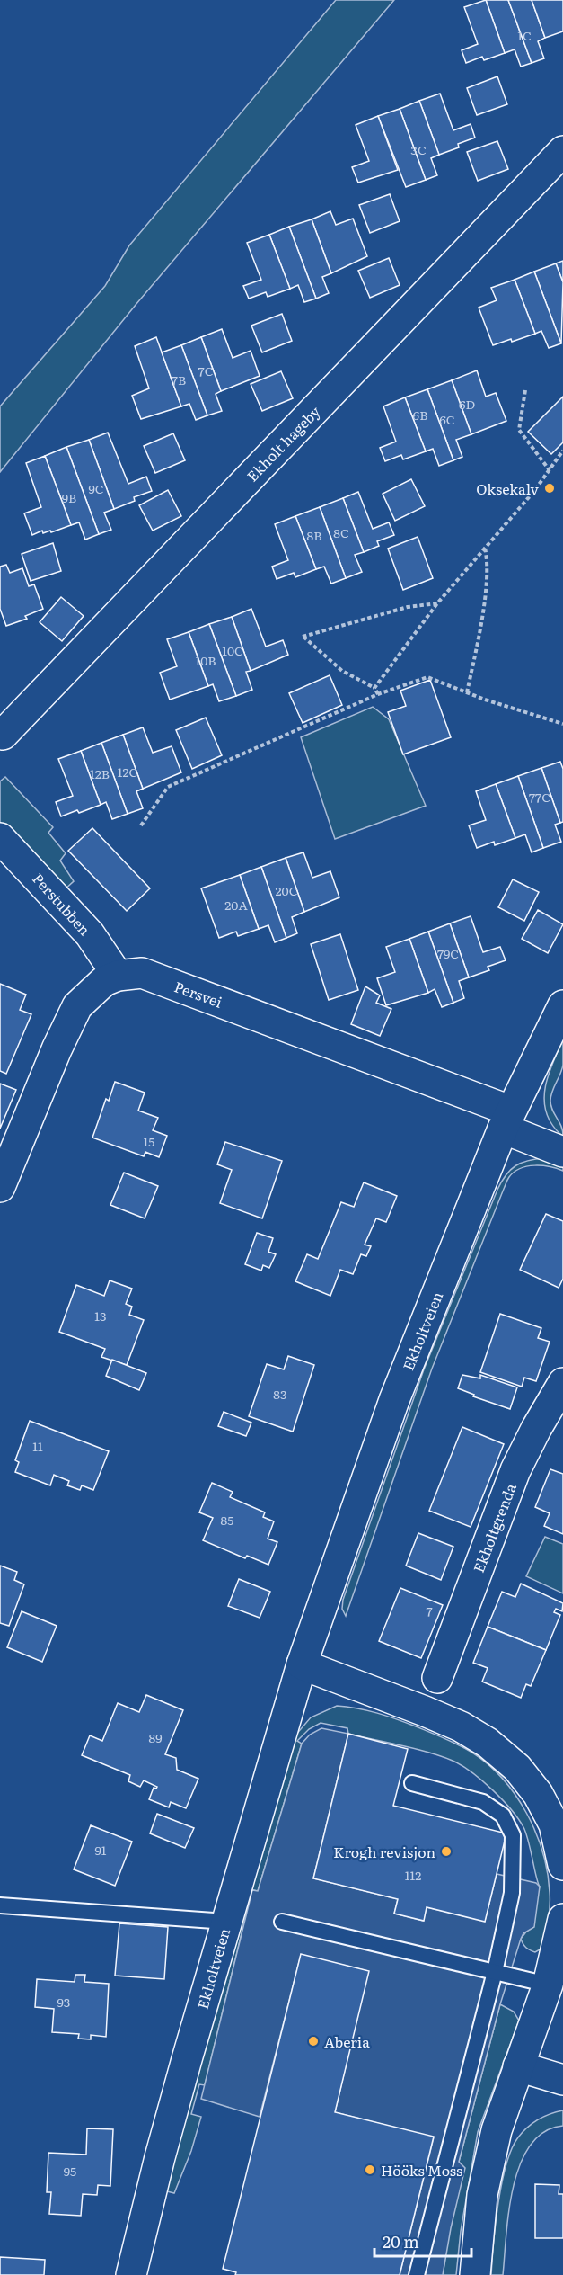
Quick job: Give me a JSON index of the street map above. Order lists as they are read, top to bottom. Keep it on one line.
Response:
{"streets":{"street":["Ekholt hageby","Perstubben","Persvei","Ekholtveien","Ekholtgrenda"]},"crossings":[["Perstubben","Persvei"],["Persvei","Ekholtveien"]],"places":["Oksekalv","Krogh revisjon","Aberia","Hööks Moss"],"house_numbers":["1C","3C","7C","7B","6D","6B","6C","9C","9B","8C","8B","10C","10B","12C","12B","77C","20C","20A","79C","15","13","83","11","85","7","89","91","112","93","95"],"scale_bar":"20 m"}
